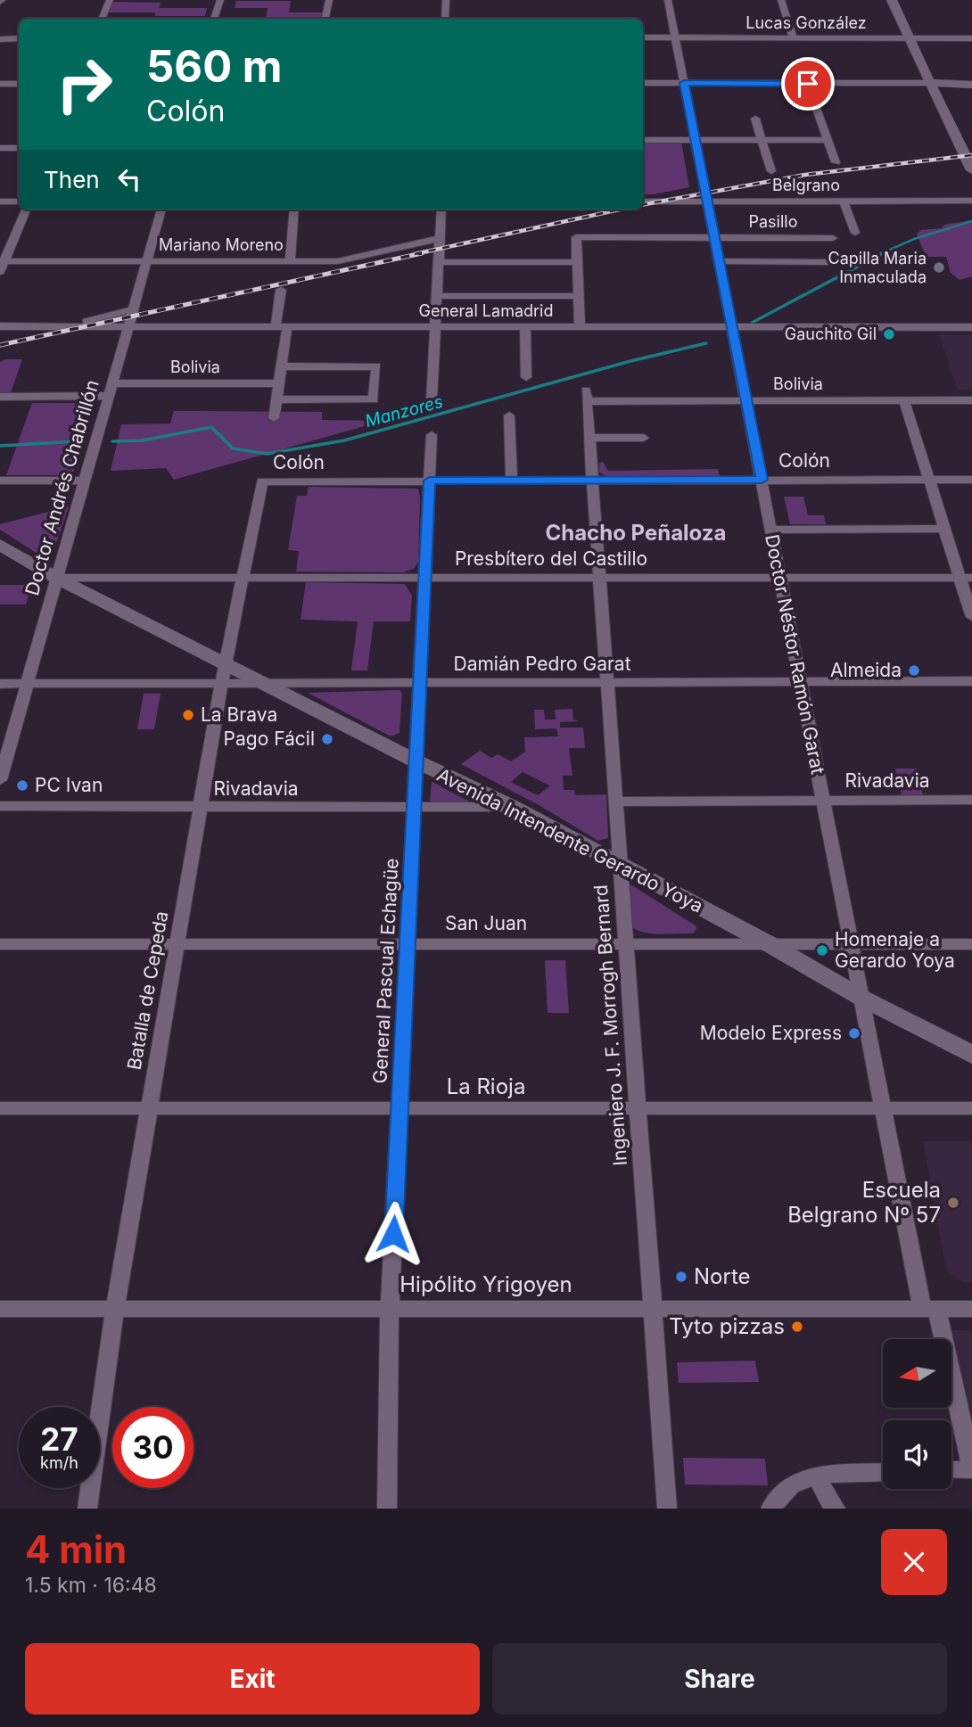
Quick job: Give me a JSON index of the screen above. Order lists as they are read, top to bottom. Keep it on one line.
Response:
{"streets":{"main road":["Avenida Intendente Gerardo Yoya"],"street":["Lucas González","Belgrano","Pasillo","Mariano Moreno","General Lamadrid","Bolivia","Colón","Doctor Andrés Chabrillón","Presbítero del Castillo","Doctor Néstor Ramón Garat","Damián Pedro Garat","Rivadavia","San Juan","General Pascual Echagüe","Batalla de Cepeda","Ingeniero J. F. Morrogh Bernard","La Rioja","Hipólito Yrigoyen"]},"crossings":[["Lucas González","Doctor Néstor Ramón Garat"],["Belgrano","Doctor Néstor Ramón Garat"],["Pasillo","Doctor Néstor Ramón Garat"],["Mariano Moreno","Doctor Andrés Chabrillón"],["General Lamadrid","Doctor Andrés Chabrillón"],["General Lamadrid","Doctor Néstor Ramón Garat"],["Bolivia","Doctor Andrés Chabrillón"],["Bolivia","Doctor Néstor Ramón Garat"],["Bolivia","Ingeniero J. F. Morrogh Bernard"],["Colón","Doctor Néstor Ramón Garat"],["Colón","General Pascual Echagüe"],["Colón","Batalla de Cepeda"],["Colón","Ingeniero J. F. Morrogh Bernard"],["Doctor Andrés Chabrillón","Presbítero del Castillo"],["Doctor Andrés Chabrillón","Damián Pedro Garat"],["Doctor Andrés Chabrillón","Avenida Intendente Gerardo Yoya"],["Presbítero del Castillo","Doctor Néstor Ramón Garat"],["Presbítero del Castillo","Avenida Intendente Gerardo Yoya"],["Presbítero del Castillo","General Pascual Echagüe"],["Presbítero del Castillo","Batalla de Cepeda"],["Presbítero del Castillo","Ingeniero J. F. Morrogh Bernard"],["Doctor Néstor Ramón Garat","Damián Pedro Garat"],["Doctor Néstor Ramón Garat","Rivadavia"],["Doctor Néstor Ramón Garat","Avenida Intendente Gerardo Yoya"],["Doctor Néstor Ramón Garat","San Juan"],["Doctor Néstor Ramón Garat","La Rioja"],["Doctor Néstor Ramón Garat","Hipólito Yrigoyen"],["Damián Pedro Garat","Avenida Intendente Gerardo Yoya"],["Damián Pedro Garat","General Pascual Echagüe"],["Damián Pedro Garat","Batalla de Cepeda"],["Damián Pedro Garat","Ingeniero J. F. Morrogh Bernard"],["Rivadavia","Avenida Intendente Gerardo Yoya"],["Rivadavia","General Pascual Echagüe"],["Rivadavia","Batalla de Cepeda"],["Rivadavia","Ingeniero J. F. Morrogh Bernard"],["Avenida Intendente Gerardo Yoya","San Juan"],["Avenida Intendente Gerardo Yoya","General Pascual Echagüe"],["Avenida Intendente Gerardo Yoya","Batalla de Cepeda"],["Avenida Intendente Gerardo Yoya","Ingeniero J. F. Morrogh Bernard"],["San Juan","General Pascual Echagüe"],["San Juan","Batalla de Cepeda"],["San Juan","Ingeniero J. F. Morrogh Bernard"],["General Pascual Echagüe","La Rioja"],["General Pascual Echagüe","Hipólito Yrigoyen"],["Batalla de Cepeda","La Rioja"],["Batalla de Cepeda","Hipólito Yrigoyen"],["Ingeniero J. F. Morrogh Bernard","La Rioja"],["Ingeniero J. F. Morrogh Bernard","Hipólito Yrigoyen"]],"districts":["Chacho Peñaloza"],"water":["Manzores"],"places":["Capilla Maria Inmaculada","Gauchito Gil","Almeida","La Brava","Pago Fácil","PC Ivan","Homenaje a Gerardo Yoya","Modelo Express","Escuela Belgrano Nº 57","Norte","Tyto pizzas"],"north":"left","page":{"turn":["560 m","Colón"],"then":"Then","speed":"27 km/h","limit":"30","heading":["4 min","1.5 km · 16:48"],"buttons":["Exit","Share"]}}
